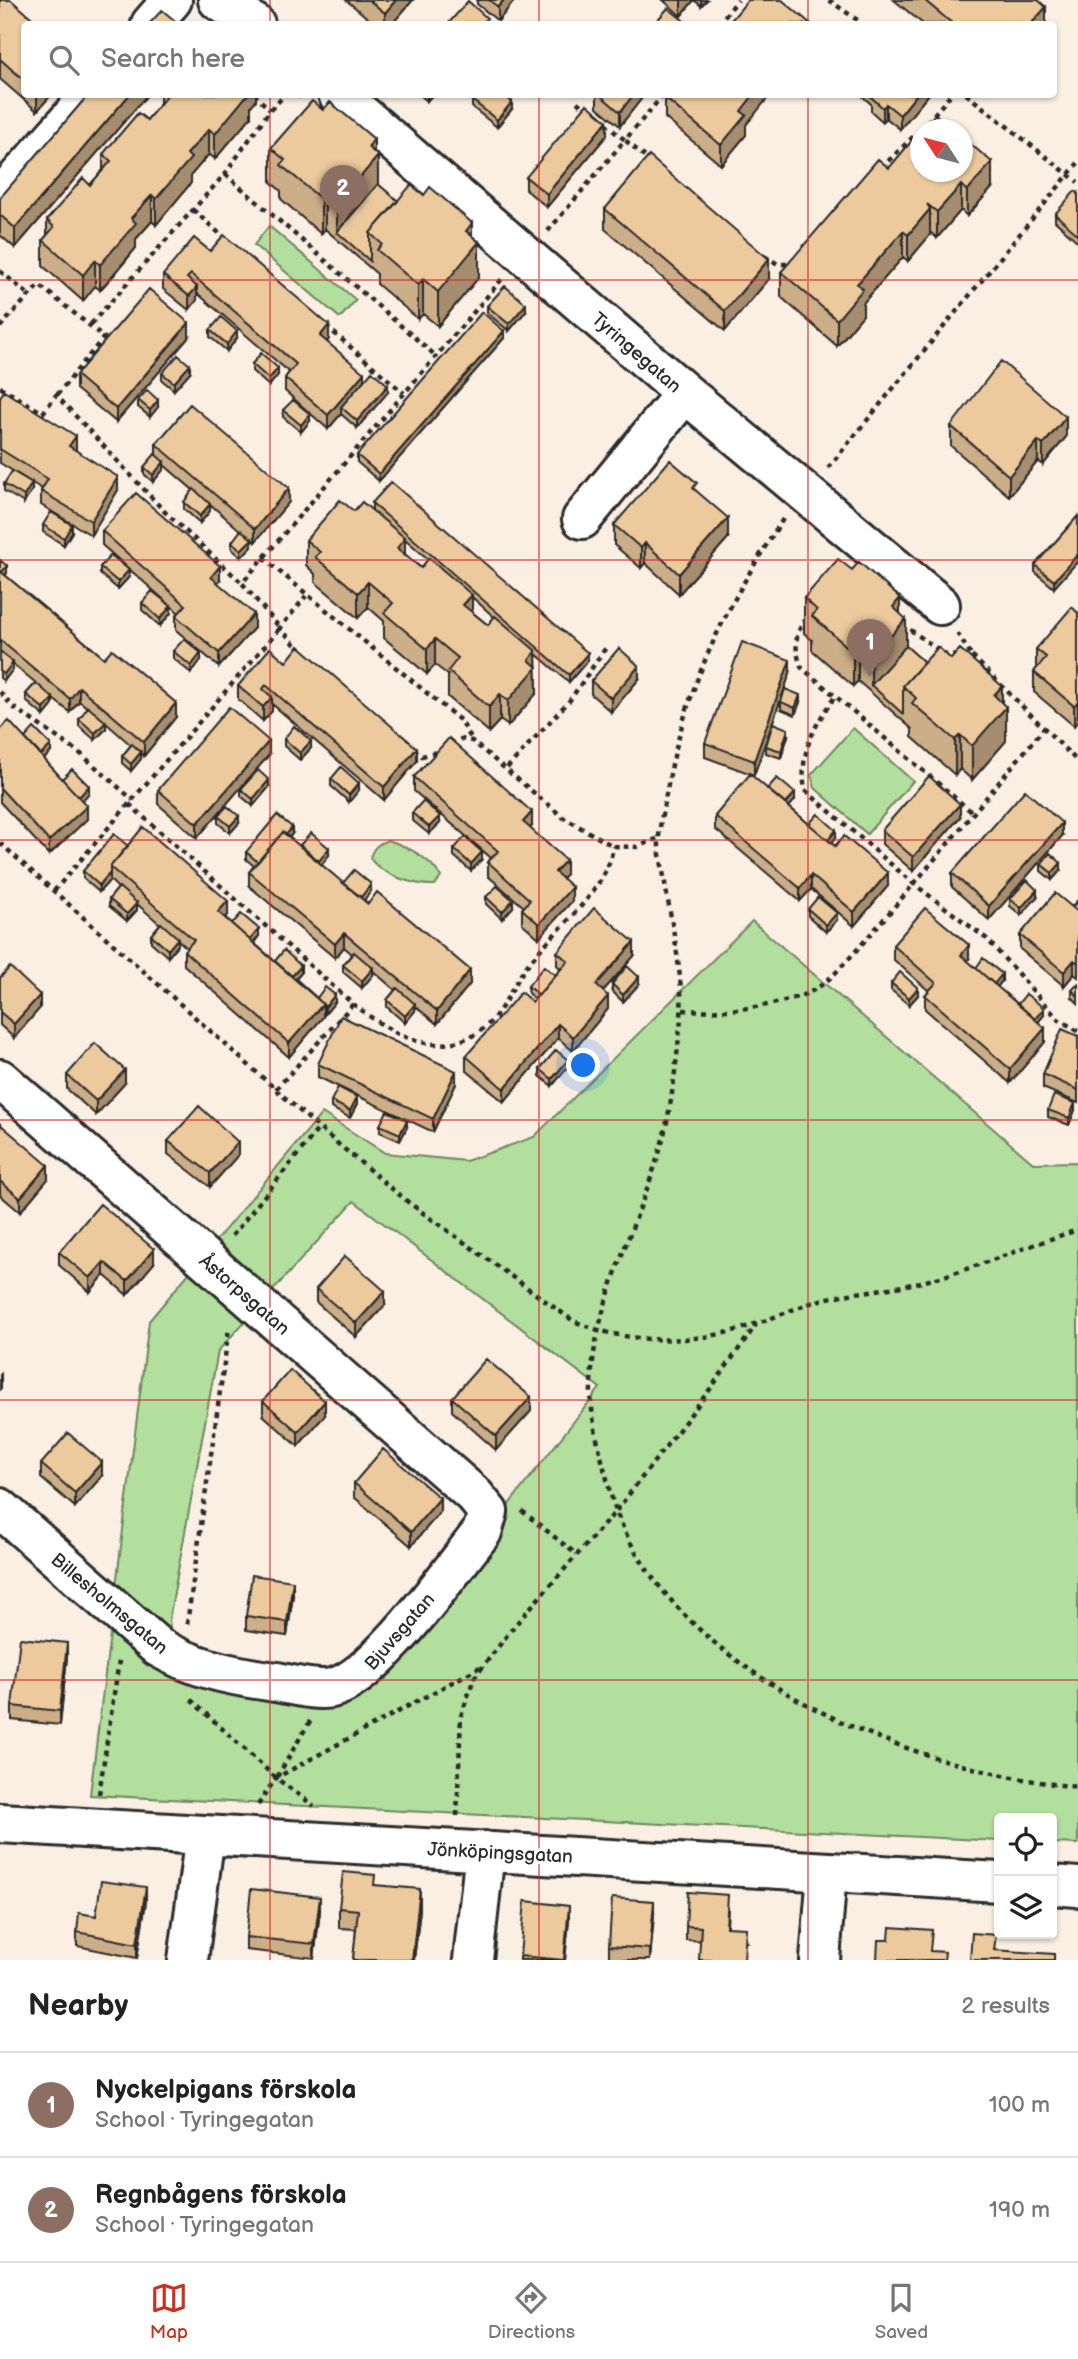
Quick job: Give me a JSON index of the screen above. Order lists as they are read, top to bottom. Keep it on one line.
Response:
{"streets":{"street":["Tyringegatan","Åstorpsgatan","Billesholmsgatan","Bjuvsgatan","Jönköpingsgatan"]},"crossings":[["Åstorpsgatan","Bjuvsgatan"],["Billesholmsgatan","Bjuvsgatan"]],"north":"top left","page":{"search":"Search here","pins":["2","1"],"heading":["Nearby","2 results"],"list":[{"mark":"1","name":"Nyckelpigans förskola","note":"School · Tyringegatan","value":"100 m"},{"mark":"2","name":"Regnbågens förskola","note":"School · Tyringegatan","value":"190 m"}],"nav":["Map","Directions","Saved"]}}
